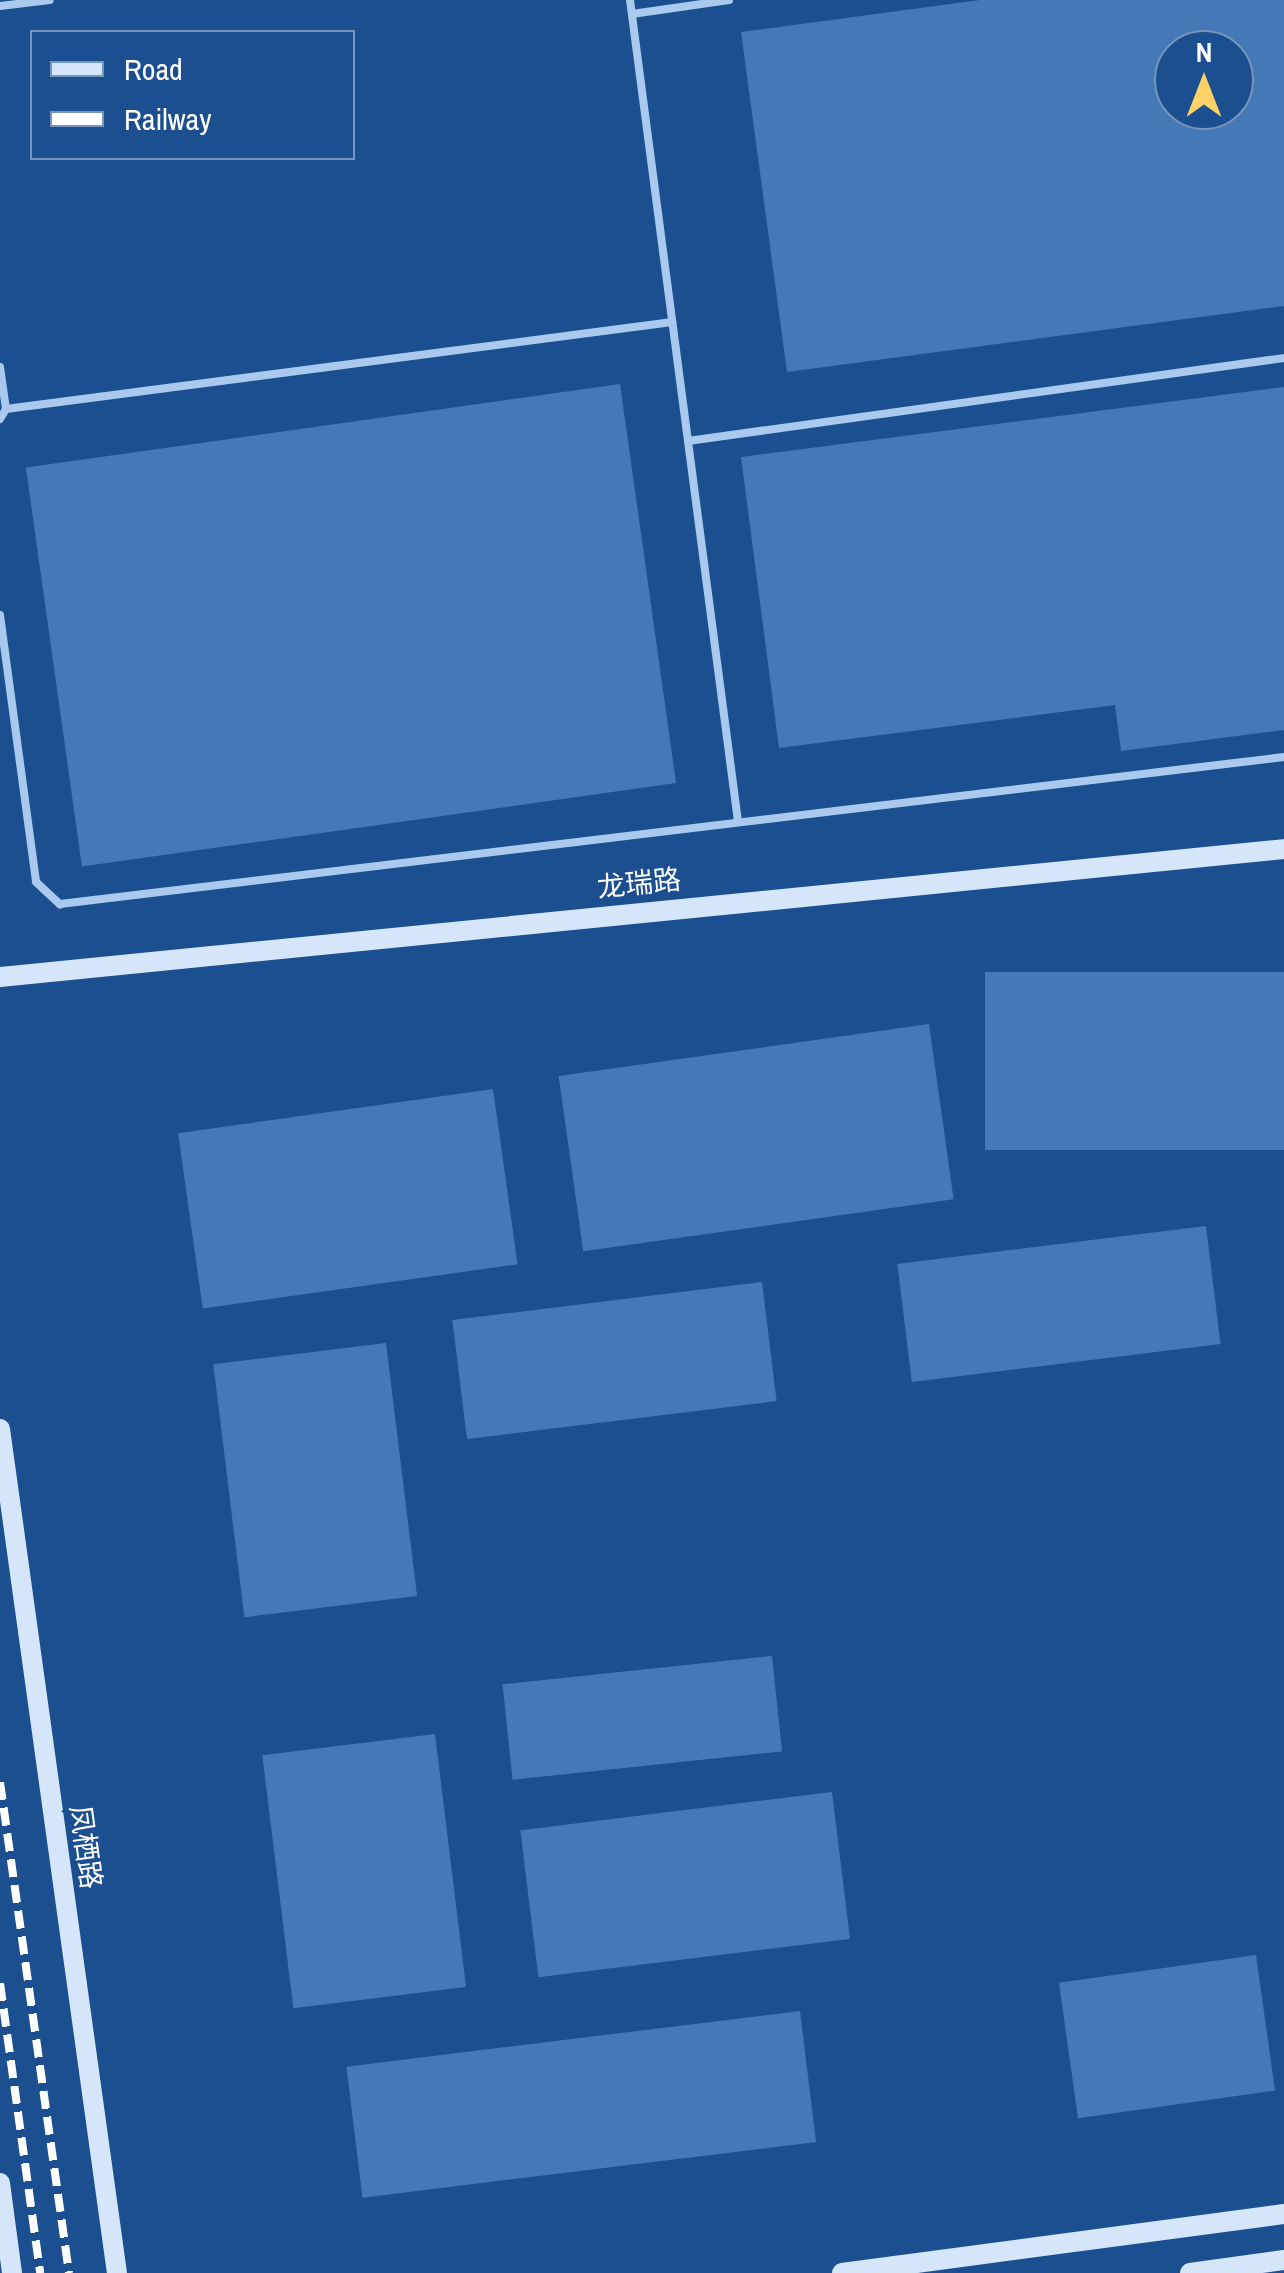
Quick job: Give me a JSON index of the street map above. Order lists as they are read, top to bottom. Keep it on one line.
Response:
{"streets":{"street":["龙瑞路","凤栖路"]},"legend":["Road","Railway"],"north":"top"}
